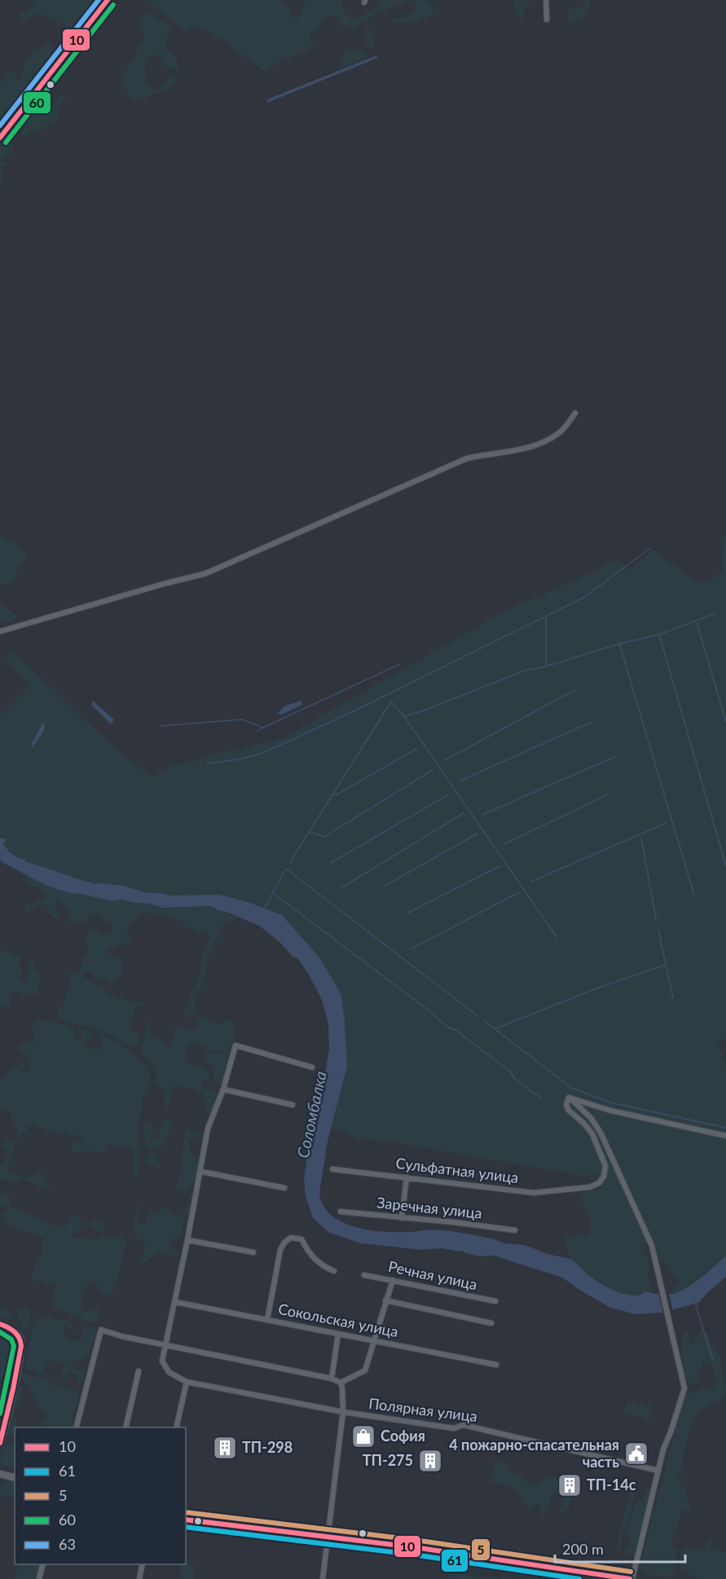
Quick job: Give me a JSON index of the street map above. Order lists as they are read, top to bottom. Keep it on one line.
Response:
{"streets":{"street":["Сульфатная улица","Заречная улица","Речная улица","Сокольская улица","Полярная улица"]},"water":["Соломбалка"],"places":{"shop":["София"],"building":["ТП-298","ТП-275","ТП-14с"],"public building":["4 пожарно-спасательная часть"]},"lines":["transit line 10","transit line 63","transit line 60","transit line 5","transit line 61"],"legend":["10","61","5","60","63"],"scale_bar":"200 m"}
